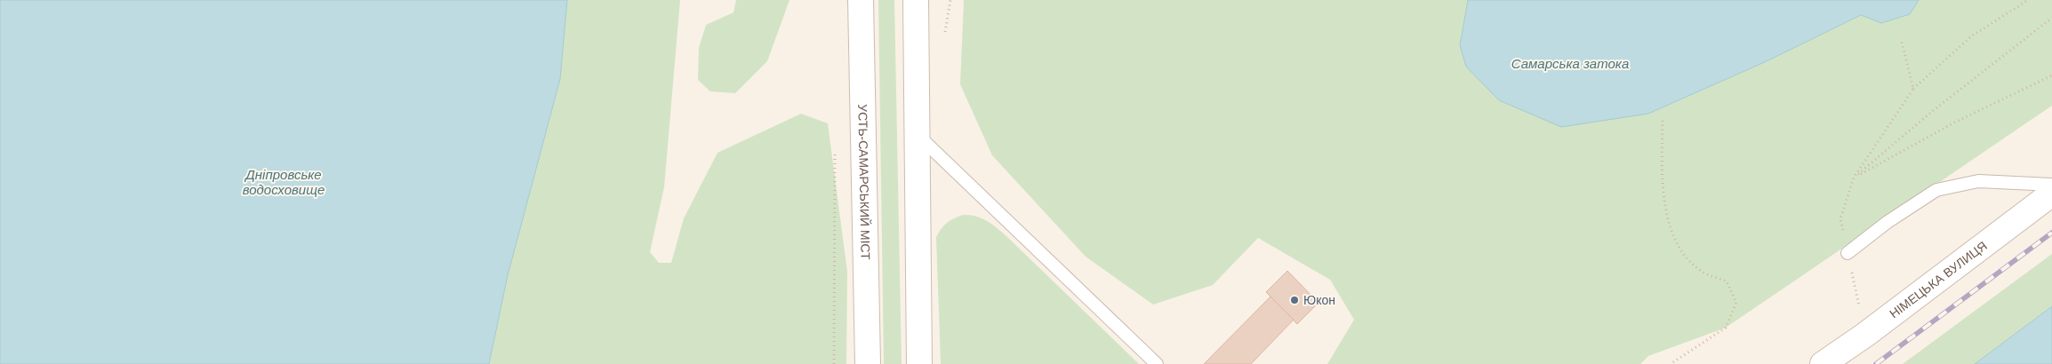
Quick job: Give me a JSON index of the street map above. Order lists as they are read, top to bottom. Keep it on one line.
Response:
{"streets":{"main road":["УСТЬ-САМАРСЬКИЙ МІСТ","НІМЕЦЬКА ВУЛИЦЯ"]},"water":["Самарська затока","Дніпровське водосховище"],"places":["Юкон"]}
